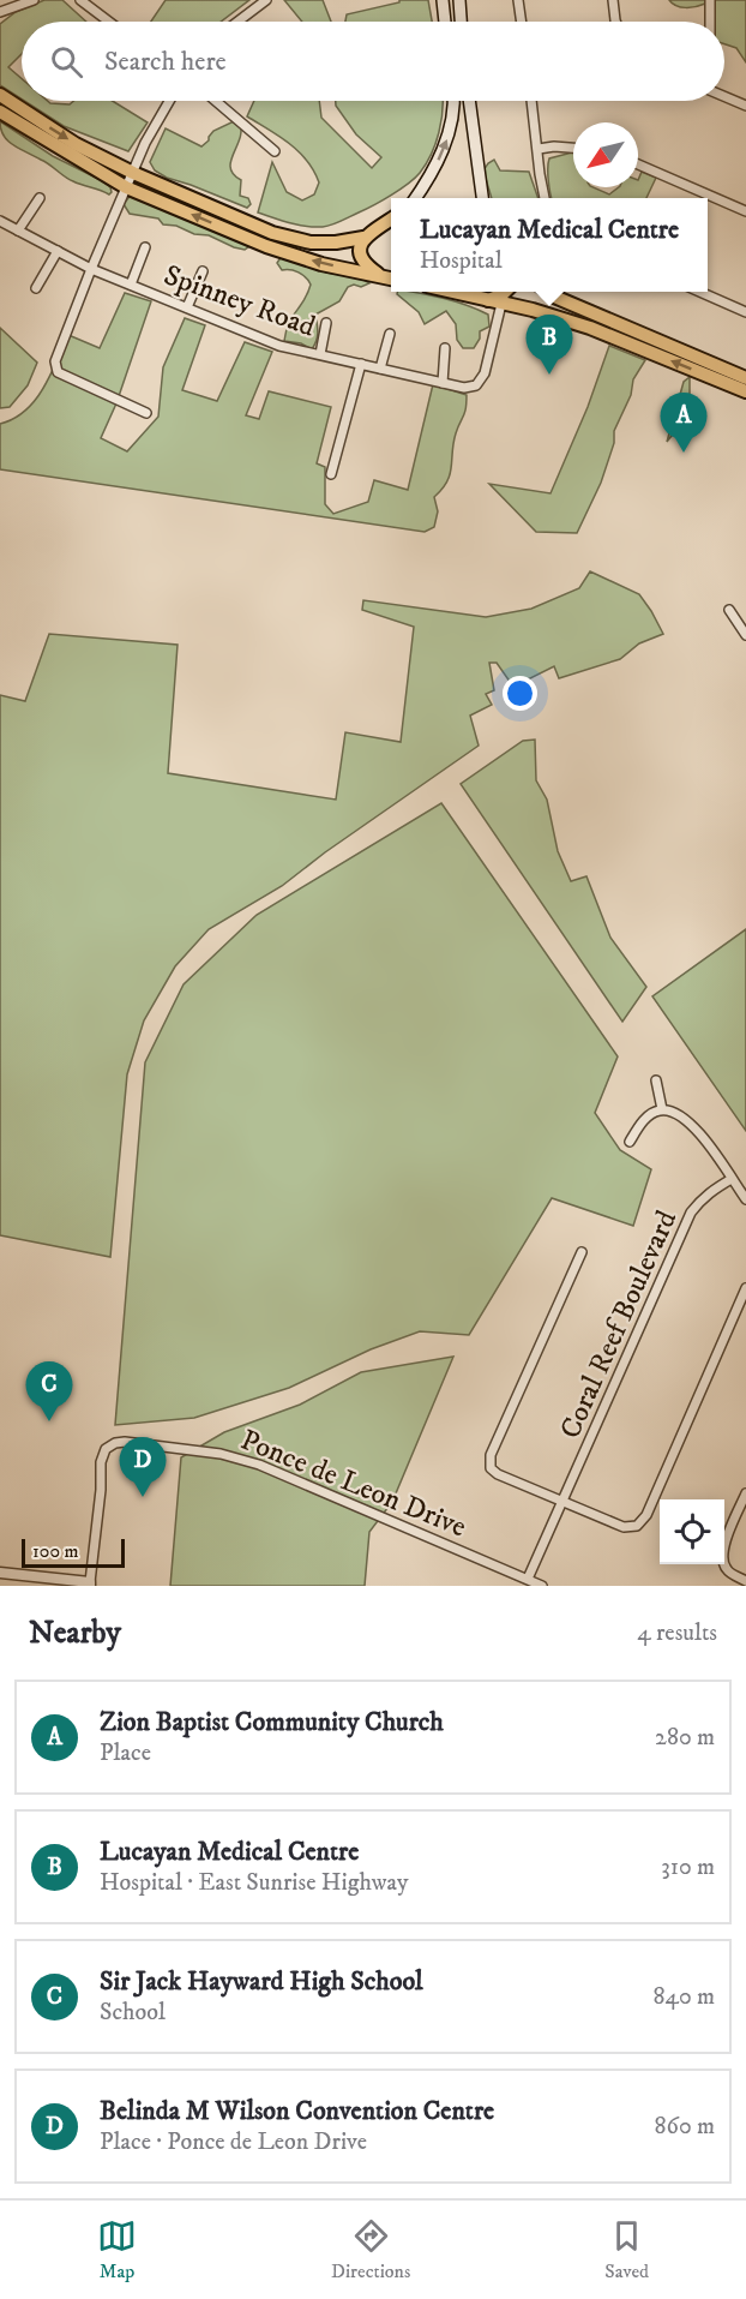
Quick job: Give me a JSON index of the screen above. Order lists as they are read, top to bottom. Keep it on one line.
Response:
{"streets":{"street":["Spinney Road","Coral Reef Boulevard","Ponce de Leon Drive"]},"crossings":[["Coral Reef Boulevard","Ponce de Leon Drive"]],"scale_bar":"100 m","north":"bottom left","page":{"search":"Search here","popup":["Lucayan Medical Centre","Hospital"],"pins":["B","A","C","D"],"scale":"100 m","heading":["Nearby","4 results"],"list":[{"mark":"A","name":"Zion Baptist Community Church","note":"Place","value":"280 m"},{"mark":"B","name":"Lucayan Medical Centre","note":"Hospital · East Sunrise Highway","value":"310 m"},{"mark":"C","name":"Sir Jack Hayward High School","note":"School","value":"840 m"},{"mark":"D","name":"Belinda M Wilson Convention Centre","note":"Place · Ponce de Leon Drive","value":"860 m"}],"nav":["Map","Directions","Saved"]}}
